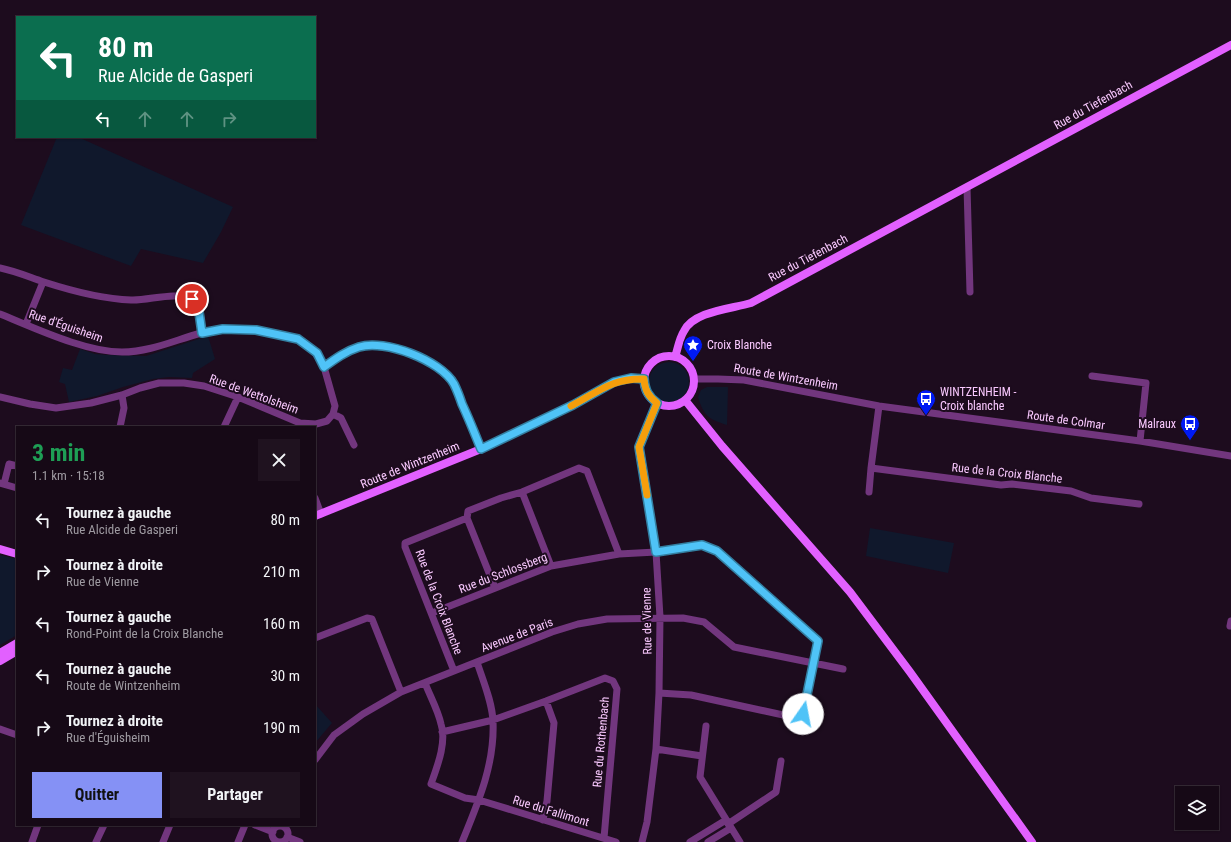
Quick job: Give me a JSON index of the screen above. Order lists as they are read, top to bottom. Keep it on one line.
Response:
{"streets":{"main road":["Rue du Tiefenbach","Route de Wintzenheim"],"street":["Rue d'Éguisheim","Rue de Wettolsheim","Route de Colmar","Rue de la Croix Blanche","Rue du Schlossberg","Rue de Vienne","Avenue de Paris","Rue du Rothenbach","Rue du Fallimont"]},"crossings":[["Rue du Tiefenbach","Route de Wintzenheim"],["Rue du Tiefenbach","Rue de Vienne"],["Route de Wintzenheim","Route de Colmar"],["Route de Wintzenheim","Rue de Vienne"],["Rue de la Croix Blanche","Rue du Schlossberg"],["Rue de la Croix Blanche","Avenue de Paris"],["Rue du Schlossberg","Rue de Vienne"],["Rue du Schlossberg","Avenue de Paris"],["Rue de Vienne","Avenue de Paris"],["Rue du Rothenbach","Rue du Fallimont"]],"places":{"place":["Croix Blanche"],"bus stop":["WINTZENHEIM - Croix blanche","Malraux"]},"page":{"turn":["80 m","Rue Alcide de Gasperi"],"heading":["3 min","1.1 km · 15:18"],"list":[{"name":"Tournez à gauche","note":"Rue Alcide de Gasperi","value":"80 m"},{"name":"Tournez à droite","note":"Rue de Vienne","value":"210 m"},{"name":"Tournez à gauche","note":"Rond-Point de la Croix Blanche","value":"160 m"},{"name":"Tournez à gauche","note":"Route de Wintzenheim","value":"30 m"},{"name":"Tournez à droite","note":"Rue d'Éguisheim","value":"190 m"}],"buttons":["Quitter","Partager"]}}
